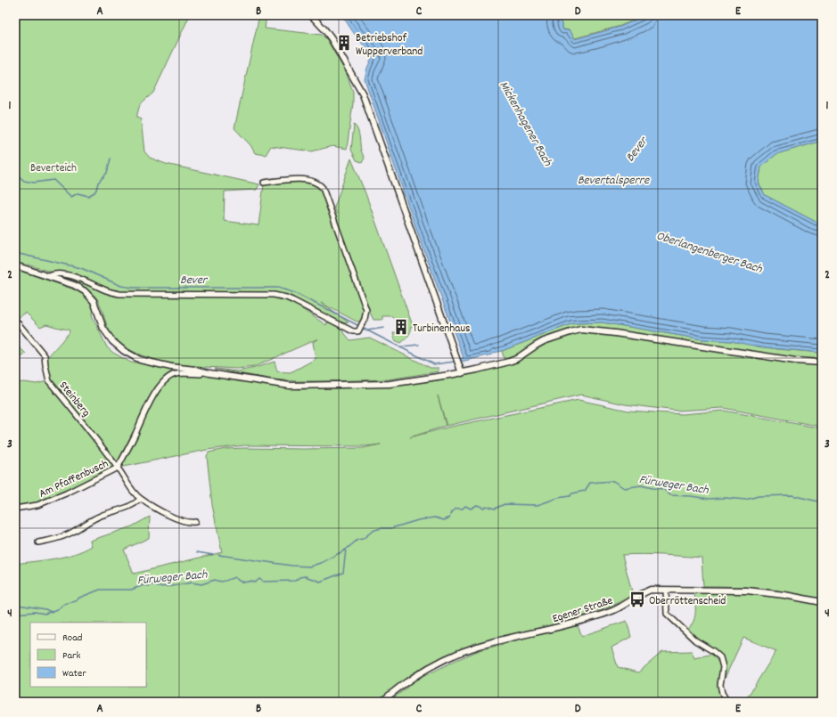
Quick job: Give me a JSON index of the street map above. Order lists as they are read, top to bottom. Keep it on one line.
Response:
{"streets":{"street":["Steinberg","Am Pfaffenbusch","Egener Straße"]},"crossings":[["Steinberg","Am Pfaffenbusch"]],"water":["Mickenhagener Bach","Bever","Bevertalsperre","Oberlangenberger Bach","Fürweger Bach"],"parks":["Beverteich"],"places":{"building":["Betriebshof Wupperverband","Turbinenhaus"],"bus stop":["Oberröttenscheid"]},"legend":["Road","Park","Water"],"grid":{"columns":["A","B","C","D","E"],"rows":["1","2","3","4"]}}
